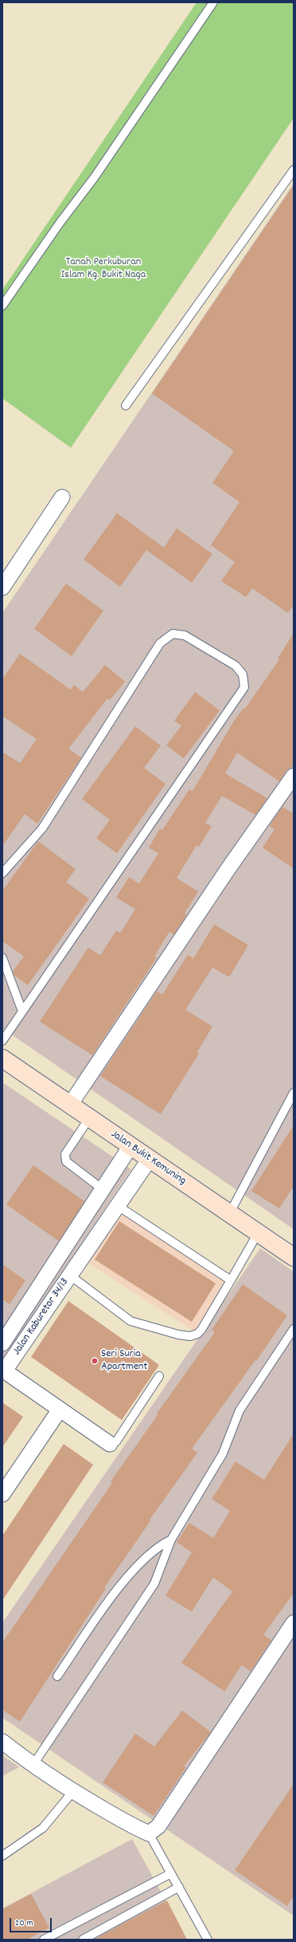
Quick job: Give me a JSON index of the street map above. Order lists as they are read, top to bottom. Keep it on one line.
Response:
{"streets":{"main road":["Jalan Bukit Kemuning"],"street":["Jalan Kaburetor 34/13"]},"crossings":[["Jalan Bukit Kemuning","Jalan Kaburetor 34/13"]],"parks":["Tanah Perkuburan Islam Kg. Bukit Naga"],"places":["Seri Suria Apartment"],"scale_bar":"20 m"}
